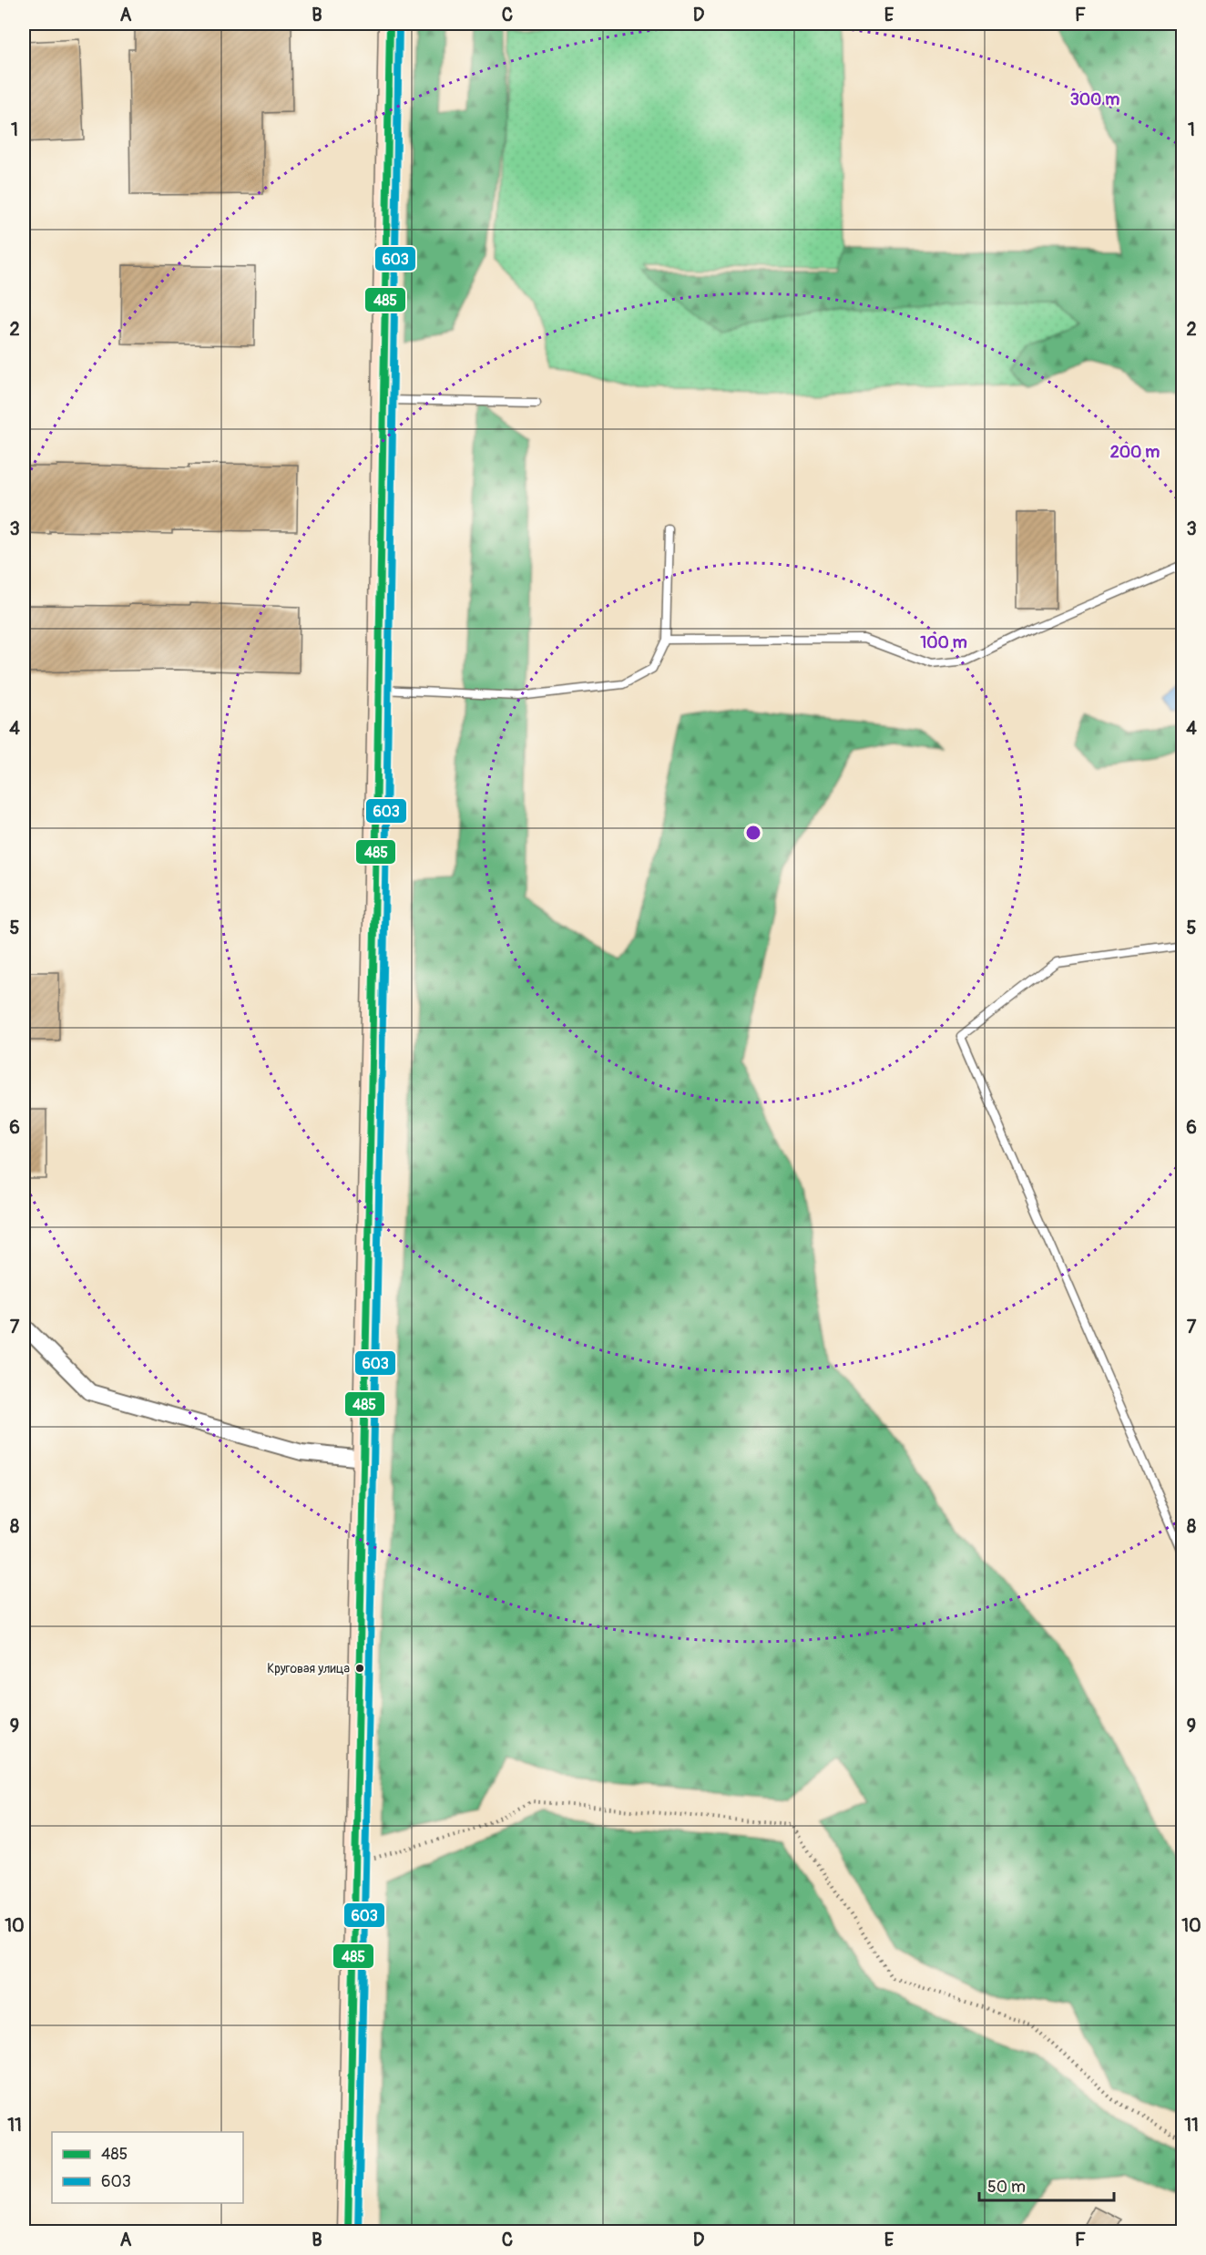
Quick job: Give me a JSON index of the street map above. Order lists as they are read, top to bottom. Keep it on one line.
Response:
{"places":["Круговая улица"],"lines":["transit line 485","transit line 603"],"legend":["485","603"],"scale_bar":"50 m","grid":{"columns":["A","B","C","D","E","F"],"rows":["1","2","3","4","5","6","7","8","9","10","11"]},"rings":["300 m","200 m","100 m"]}
